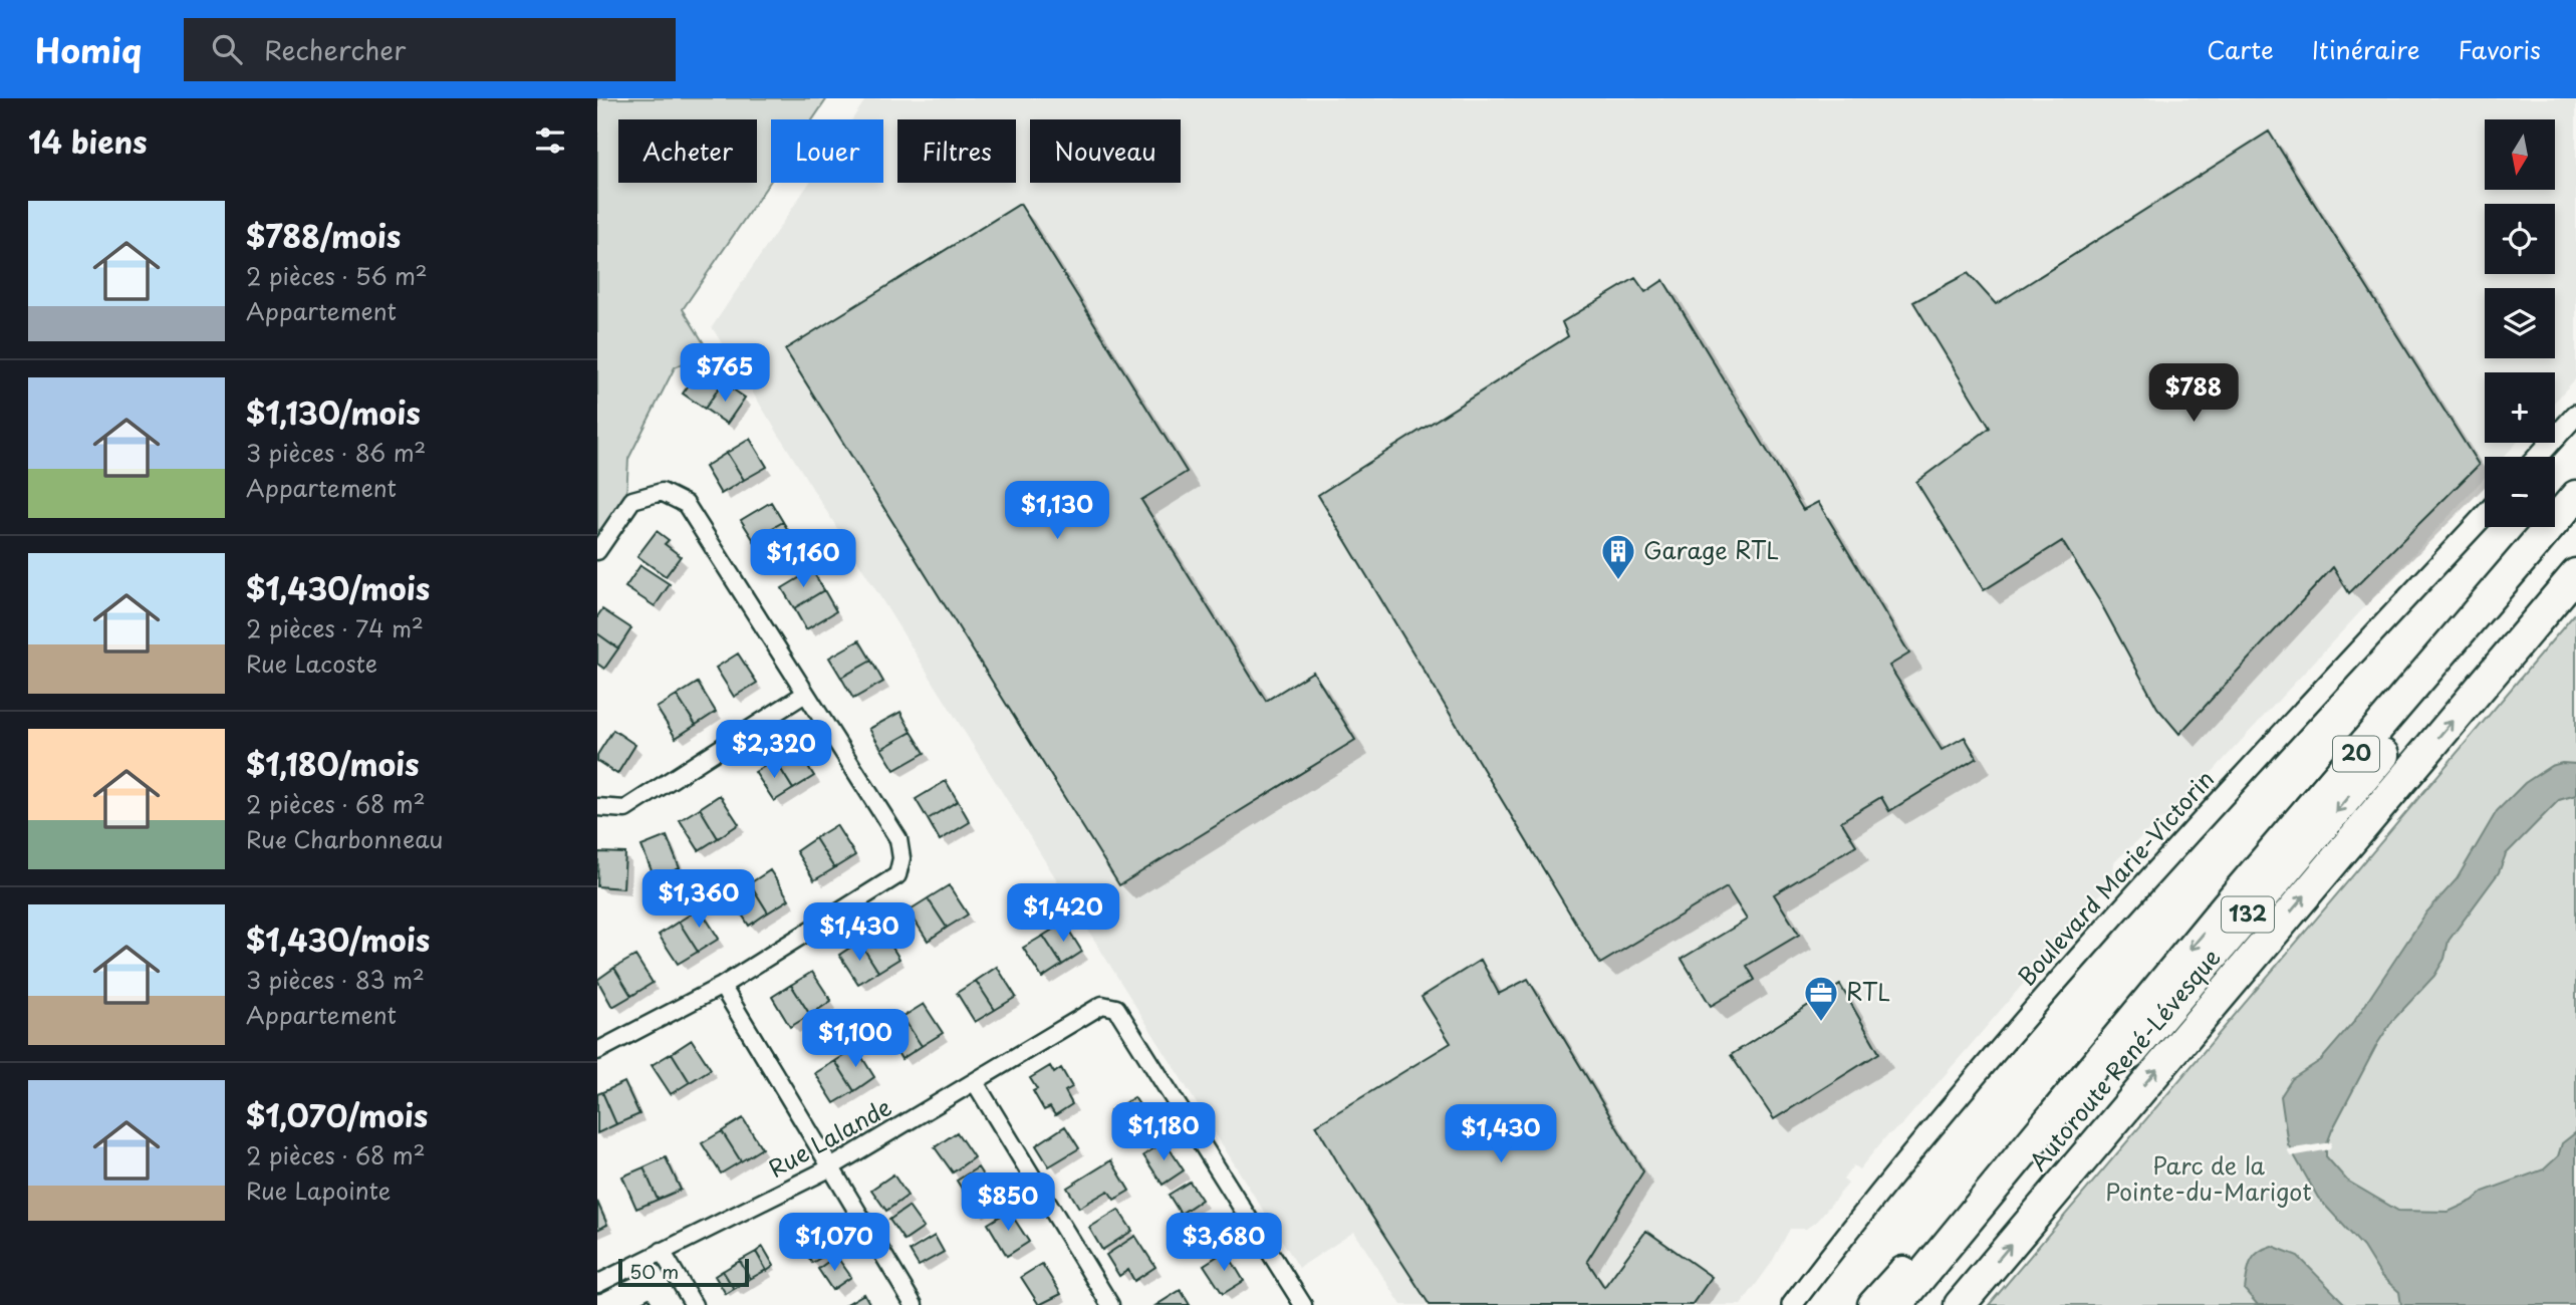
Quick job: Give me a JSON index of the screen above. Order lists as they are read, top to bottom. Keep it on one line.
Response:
{"streets":{"highway":["20","132","Autoroute René-Lévesque"],"street":["Boulevard Marie-Victorin","Rue Lalande"]},"parks":["Parc de la Pointe-du-Marigot"],"places":{"building":["Garage RTL"],"office":["RTL"]},"scale_bar":"50 m","north":"bottom","page":{"header":"Homiq","search":"Rechercher","nav":["Carte","Itinéraire","Favoris"],"heading":"14 biens","map_buttons":["+","−"],"chip":["Acheter","Louer","Filtres","Nouveau"],"list":[{"name":"$788/mois","note":"2 pièces · 56 m² · Appartement"},{"name":"$1,130/mois","note":"3 pièces · 86 m² · Appartement"},{"name":"$1,430/mois","note":"2 pièces · 74 m² · Rue Lacoste"},{"name":"$1,180/mois","note":"2 pièces · 68 m² · Rue Charbonneau"},{"name":"$1,430/mois","note":"3 pièces · 83 m² · Appartement"},{"name":"$1,070/mois","note":"2 pièces · 68 m² · Rue Lapointe"}],"price":["$765","$788","$1,130","$1,160","$2,320","$1,360","$1,420","$1,430","$1,100","$1,180","$1,430","$850","$1,070","$3,680"],"scale":"50 m"}}
